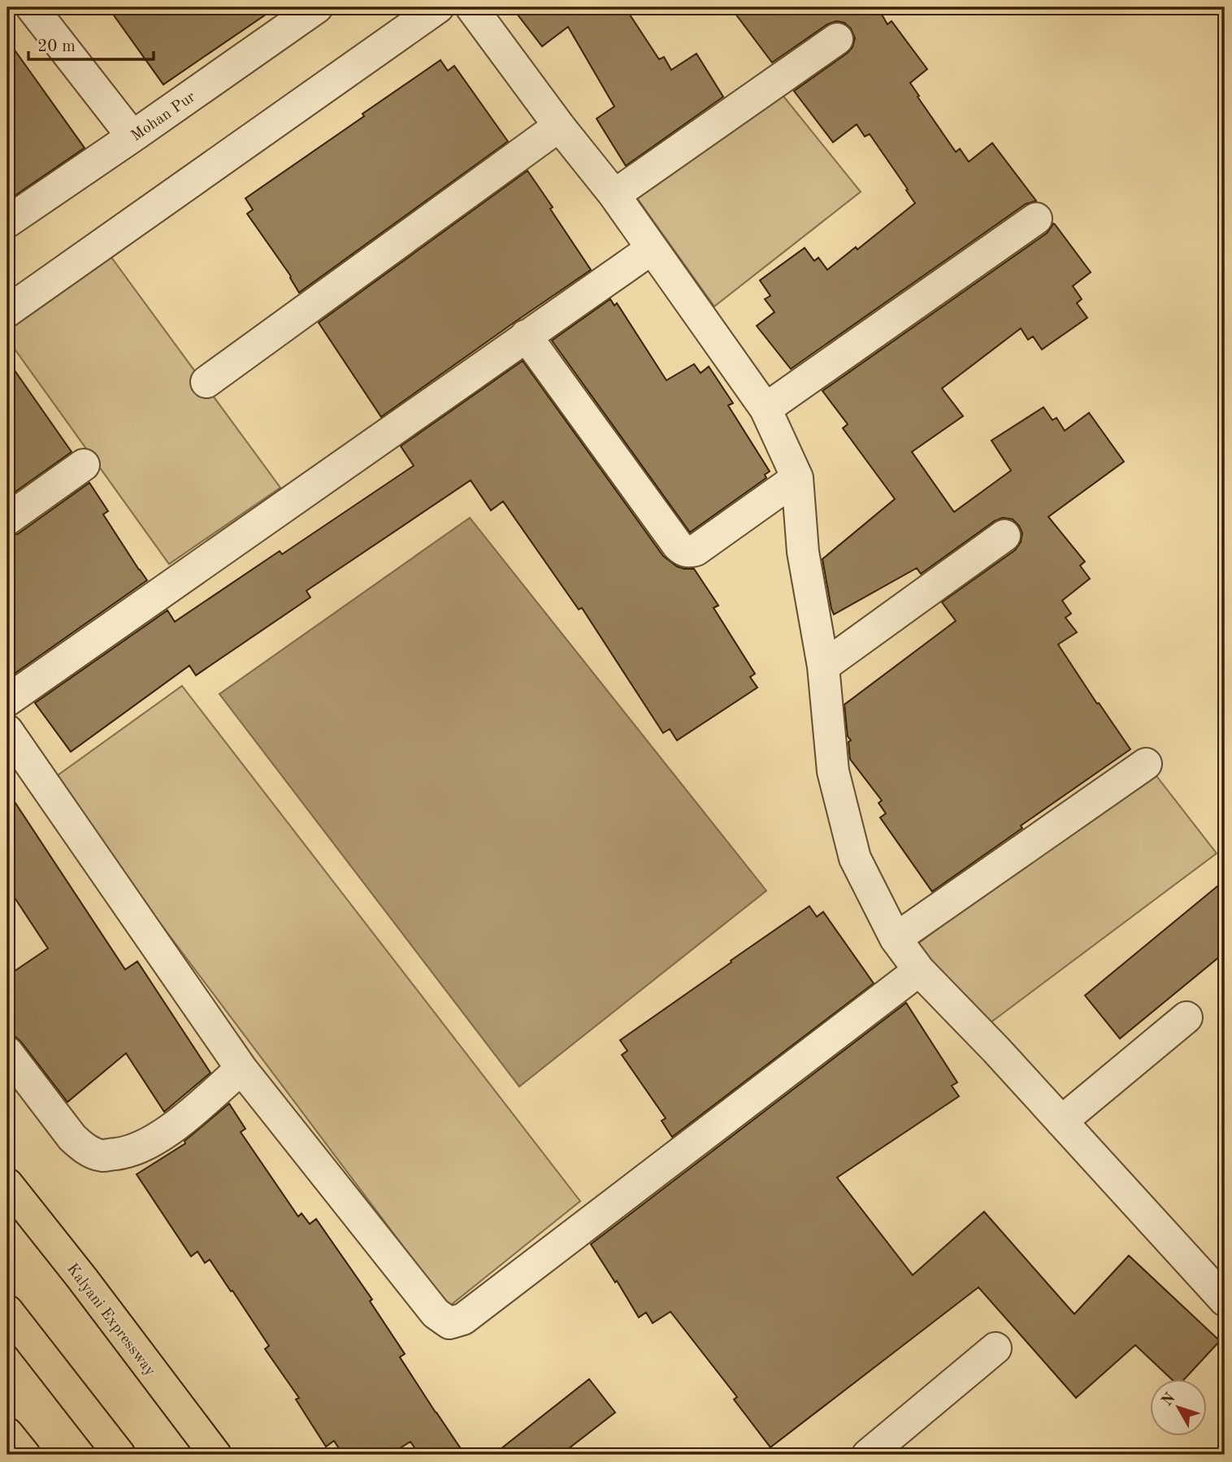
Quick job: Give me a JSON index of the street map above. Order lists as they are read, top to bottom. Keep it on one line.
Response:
{"streets":{"highway":["Kalyani Expressway"],"street":["Mohan Pur"]},"scale_bar":"20 m","north":"top left"}
